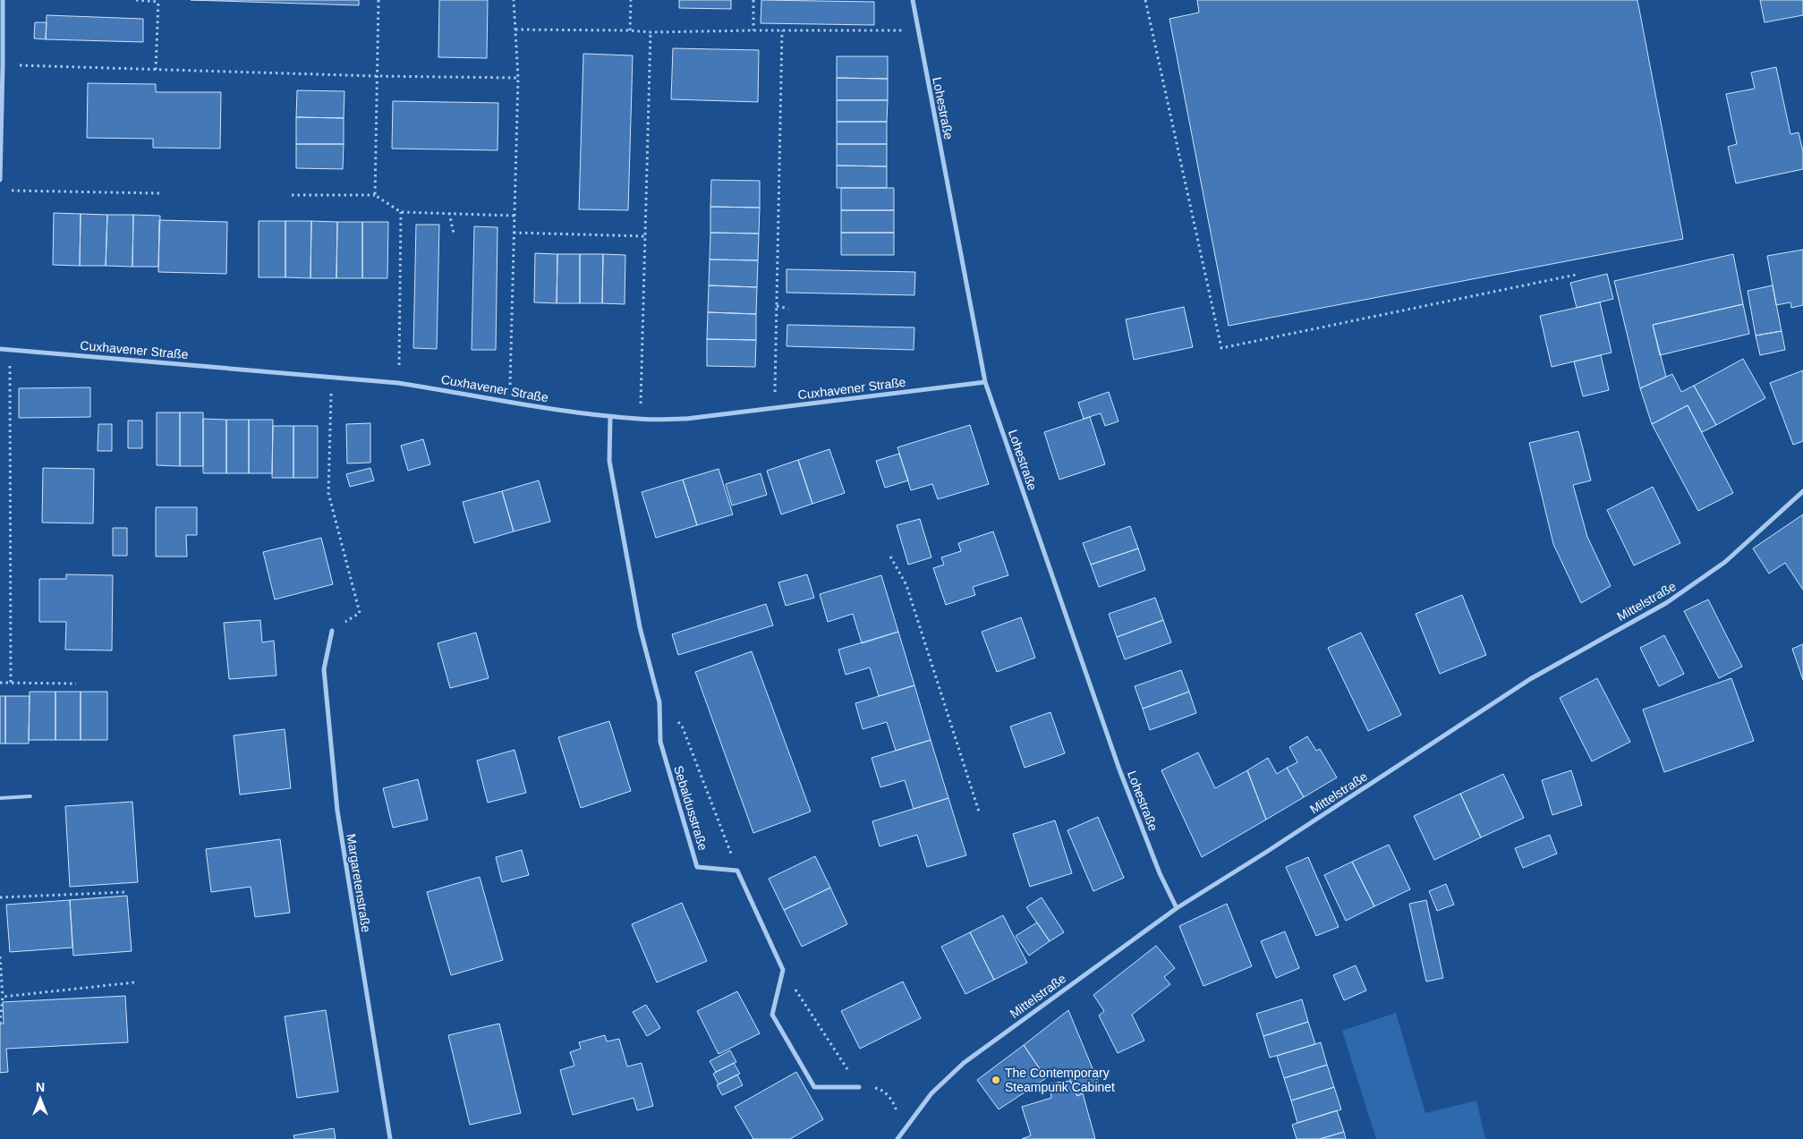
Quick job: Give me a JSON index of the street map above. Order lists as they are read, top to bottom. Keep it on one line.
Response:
{"streets":{"street":["Lohestraße","Cuxhavener Straße","Mittelstraße","Sebaldusstraße","Margaretenstraße"]},"crossings":[["Lohestraße","Cuxhavener Straße"],["Lohestraße","Mittelstraße"],["Cuxhavener Straße","Sebaldusstraße"]],"places":["The Contemporary Steampunk Cabinet"],"north":"top"}
